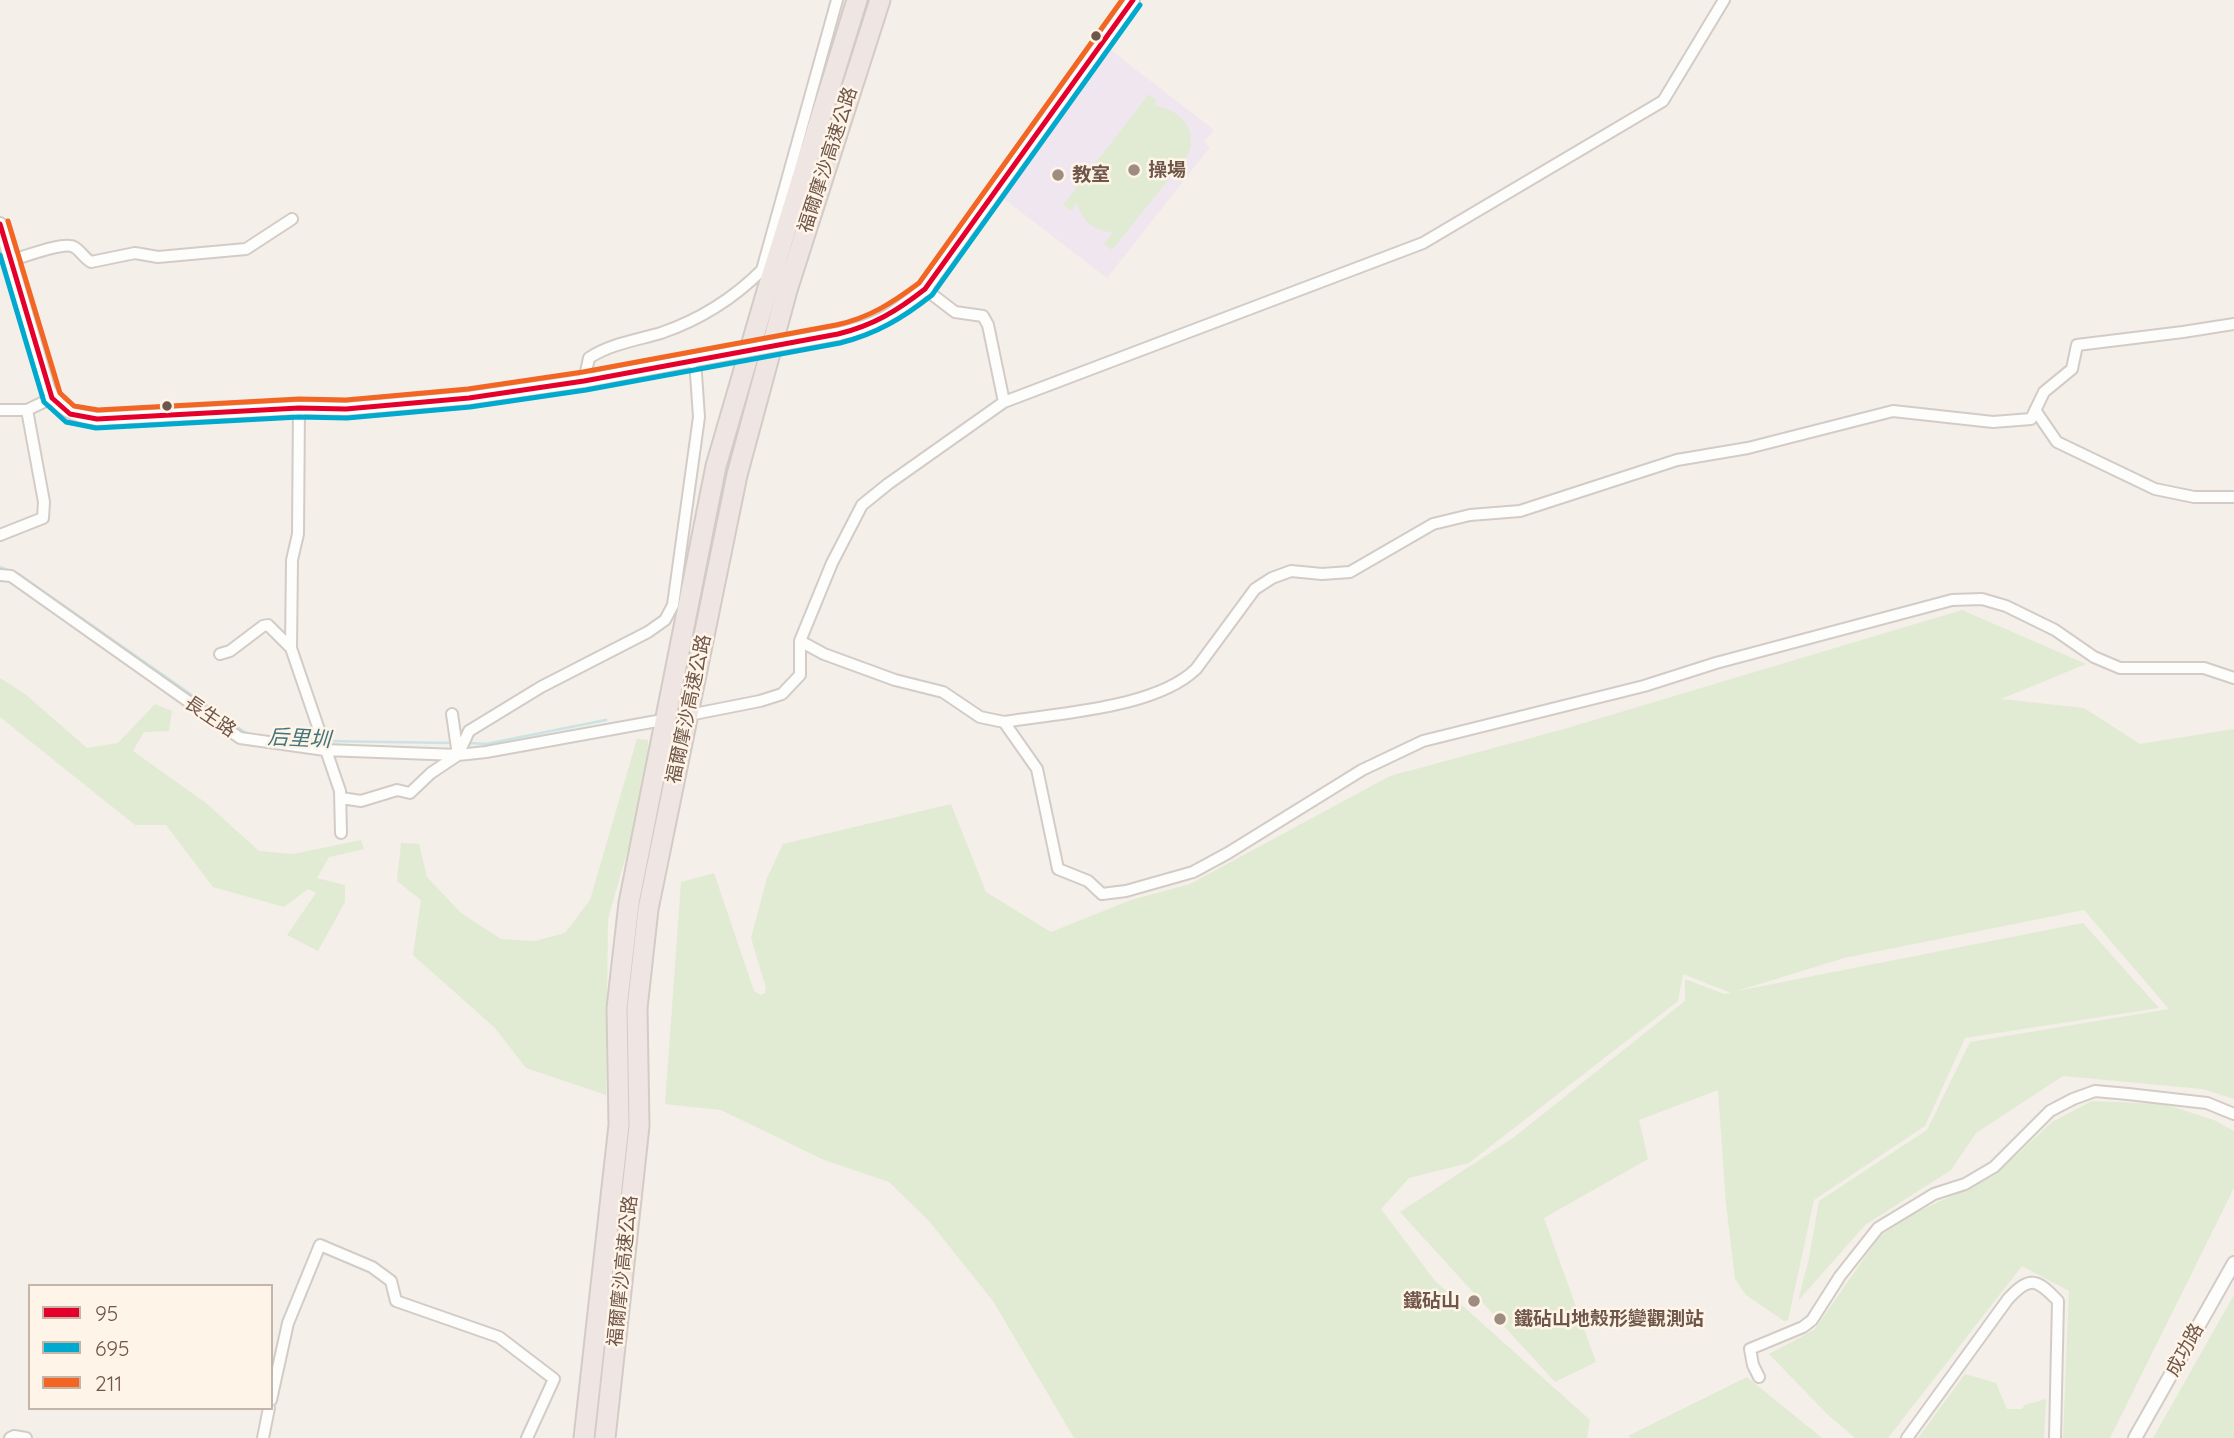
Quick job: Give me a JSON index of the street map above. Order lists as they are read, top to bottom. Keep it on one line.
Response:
{"streets":{"highway":["福爾摩沙高速公路"],"street":["長生路","成功路"]},"water":["后里圳"],"places":["操場","教室","鐵砧山","鐵砧山地殼形變觀測站"],"lines":["transit line 95","transit line 211","transit line 695"],"legend":["95","695","211"]}
